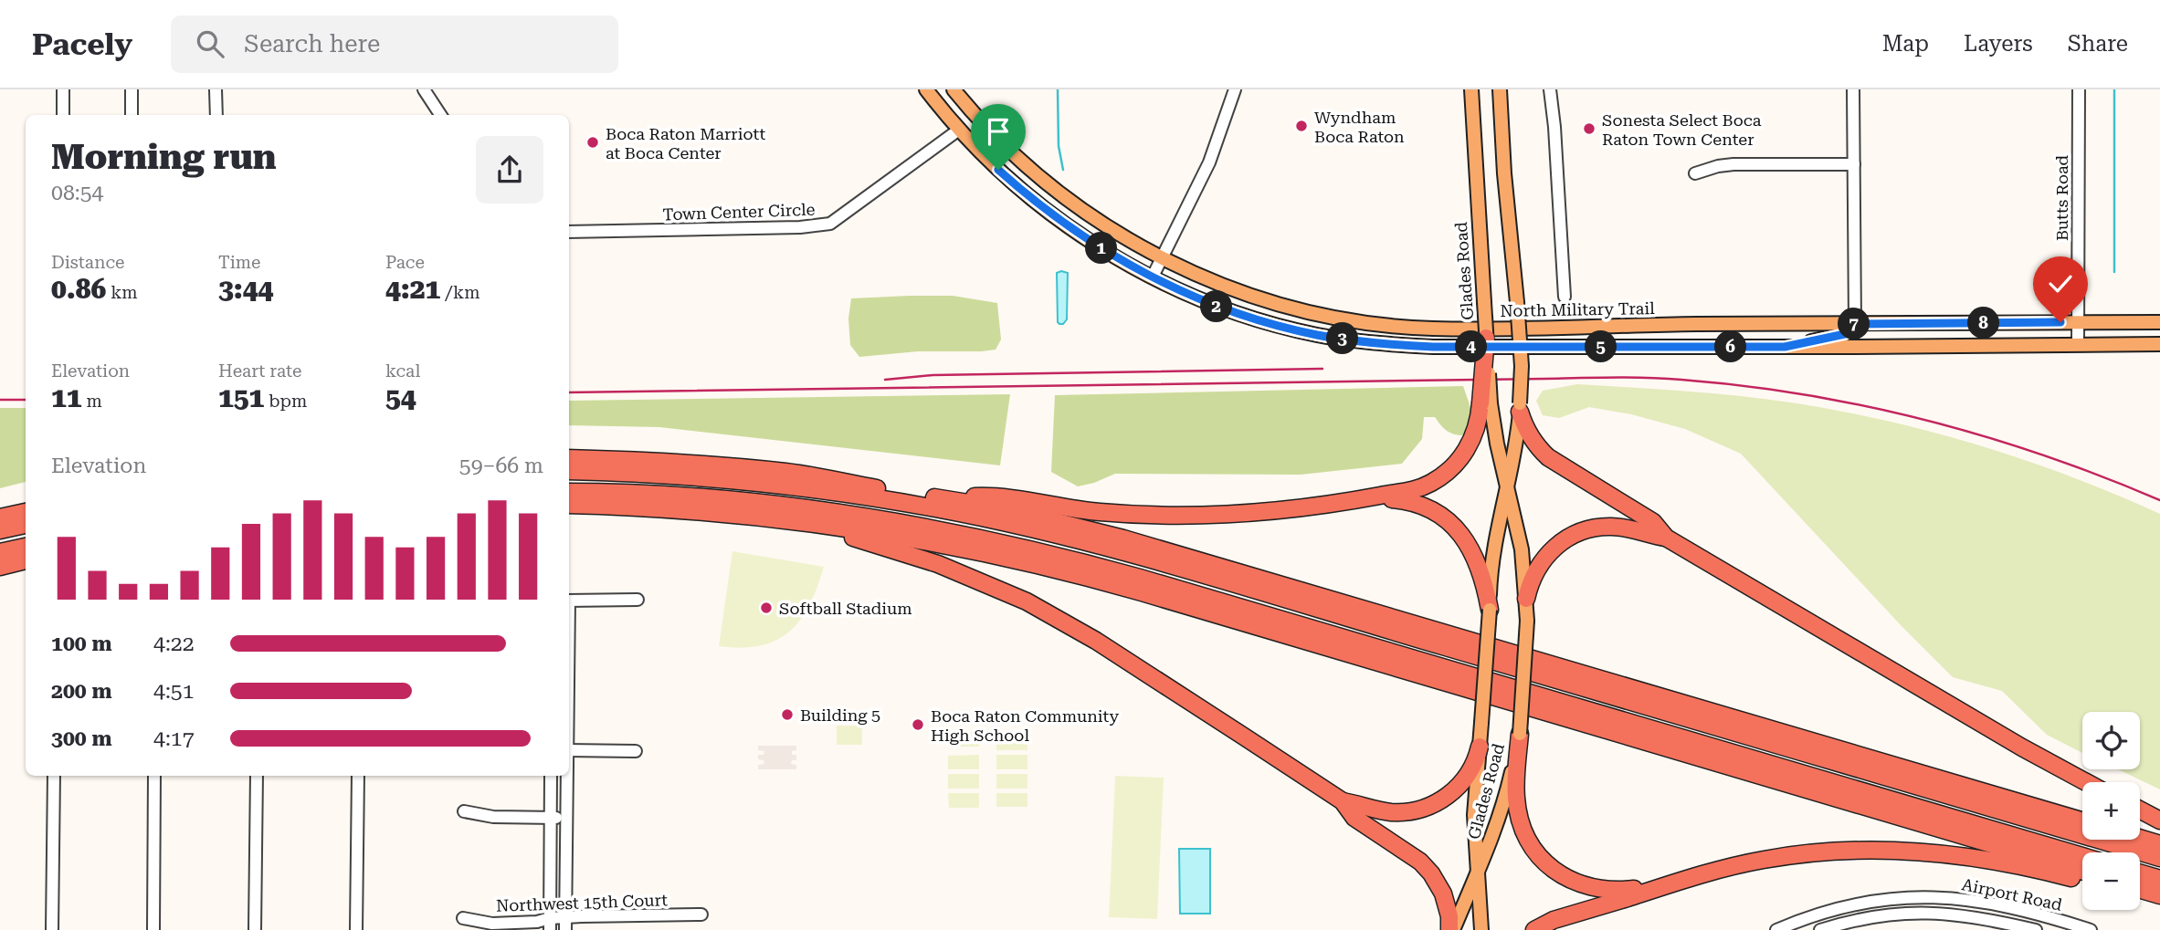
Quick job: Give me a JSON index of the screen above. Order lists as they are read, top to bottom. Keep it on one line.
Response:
{"streets":{"main road":["Glades Road","North Military Trail"],"street":["Butts Road","Town Center Circle","Airport Road","Northwest 15th Court"]},"crossings":[["Butts Road","North Military Trail"]],"places":["Wyndham Boca Raton","Sonesta Select Boca Raton Town Center","Boca Raton Marriott at Boca Center","Softball Stadium","Building 5","Boca Raton Community High School"],"page":{"header":"Pacely","search":"Search here","nav":["Map","Layers","Share"],"heading":["Morning run","08:54"],"stats":[["Distance","0.86 km"],["Time","3:44"],["Pace","4:21 /km"],["Elevation","11 m"],["Heart rate","151 bpm"],["kcal","54"]],"pins":["1","2","8","7","3","4","5","6"],"chart":["Elevation","59–66 m"],"list":[{"name":"100 m","note":"4:22"},{"name":"200 m","note":"4:51"},{"name":"300 m","note":"4:17"}],"map_buttons":["+","−"]}}
